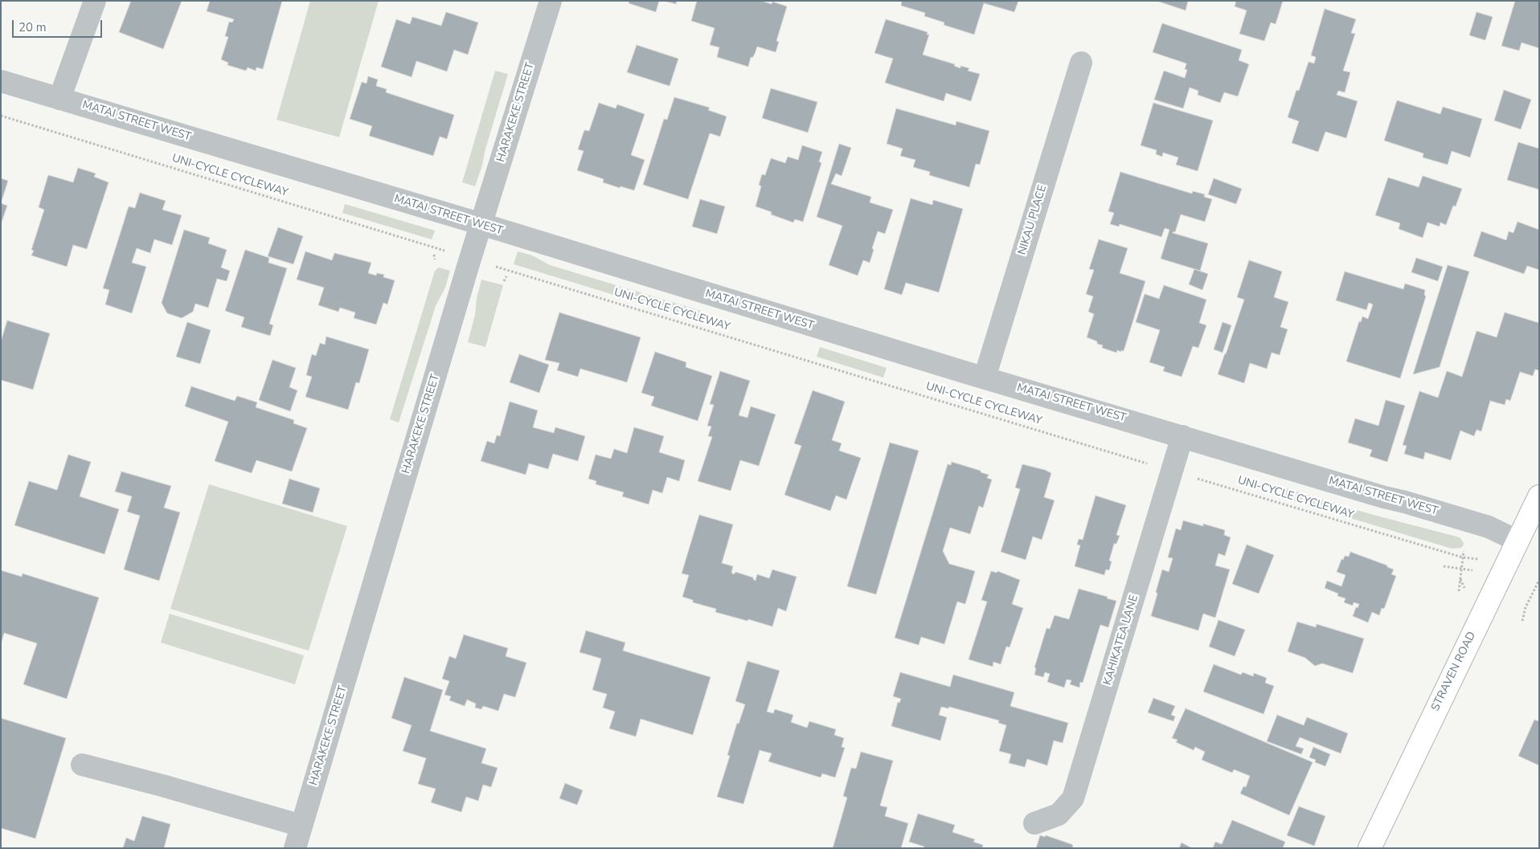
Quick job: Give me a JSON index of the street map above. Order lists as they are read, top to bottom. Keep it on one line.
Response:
{"streets":{"main road":["STRAVEN ROAD"],"street":["HARAKEKE STREET","MATAI STREET WEST","NIKAU PLACE","KAHIKATEA LANE"],"path":["UNI-CYCLE CYCLEWAY"]},"crossings":[["HARAKEKE STREET","MATAI STREET WEST"],["MATAI STREET WEST","NIKAU PLACE"],["MATAI STREET WEST","KAHIKATEA LANE"],["MATAI STREET WEST","STRAVEN ROAD"],["UNI-CYCLE CYCLEWAY","KAHIKATEA LANE"]],"scale_bar":"20 m"}
